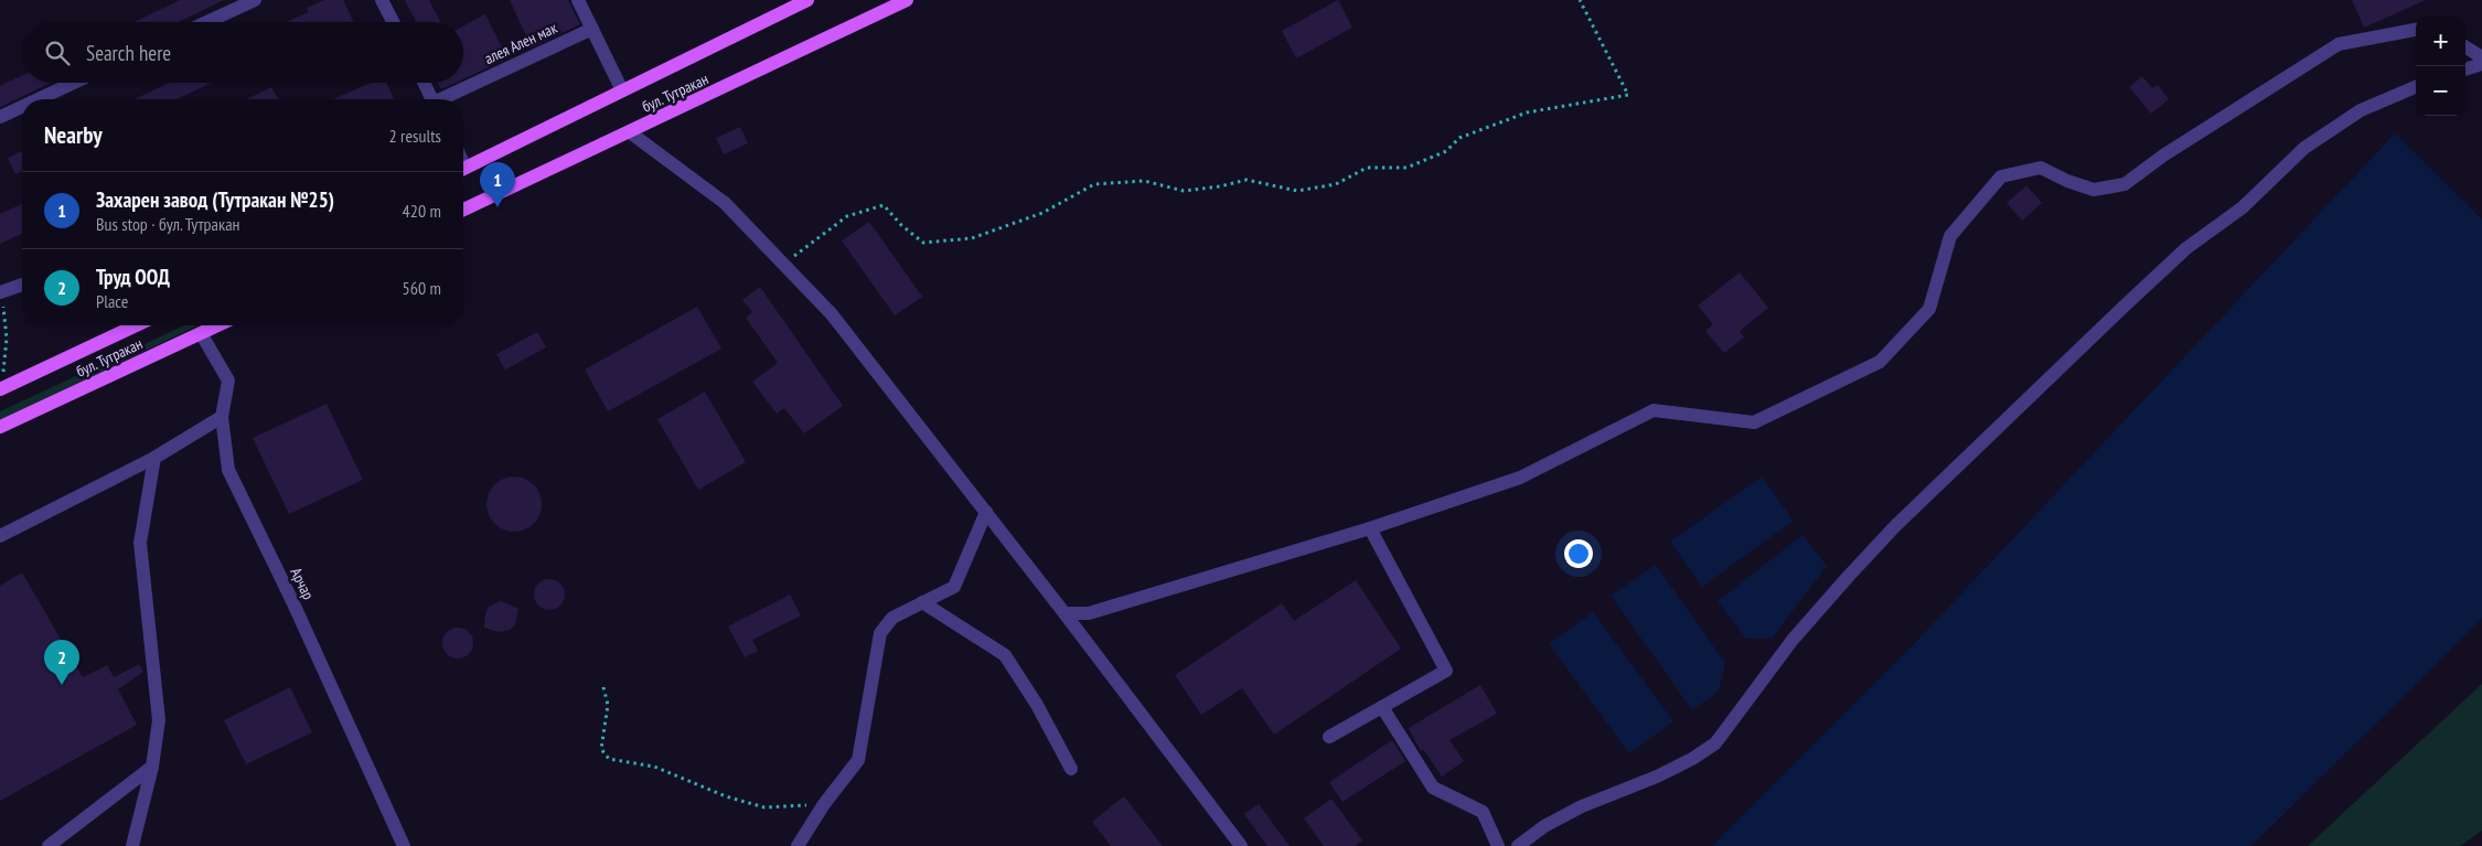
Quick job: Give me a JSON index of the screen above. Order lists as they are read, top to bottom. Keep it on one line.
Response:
{"streets":{"main road":["бул. Тутракан"],"street":["алея Ален мак","Арчар"]},"crossings":[["бул. Тутракан","Арчар"]],"page":{"map_buttons":["+","−"],"search":"Search here","heading":["Nearby","2 results"],"pins":["1","2"],"list":[{"mark":"1","name":"Захарен завод (Тутракан №25)","note":"Bus stop · бул. Тутракан","value":"420 m"},{"mark":"2","name":"Труд ООД","note":"Place","value":"560 m"}]}}
